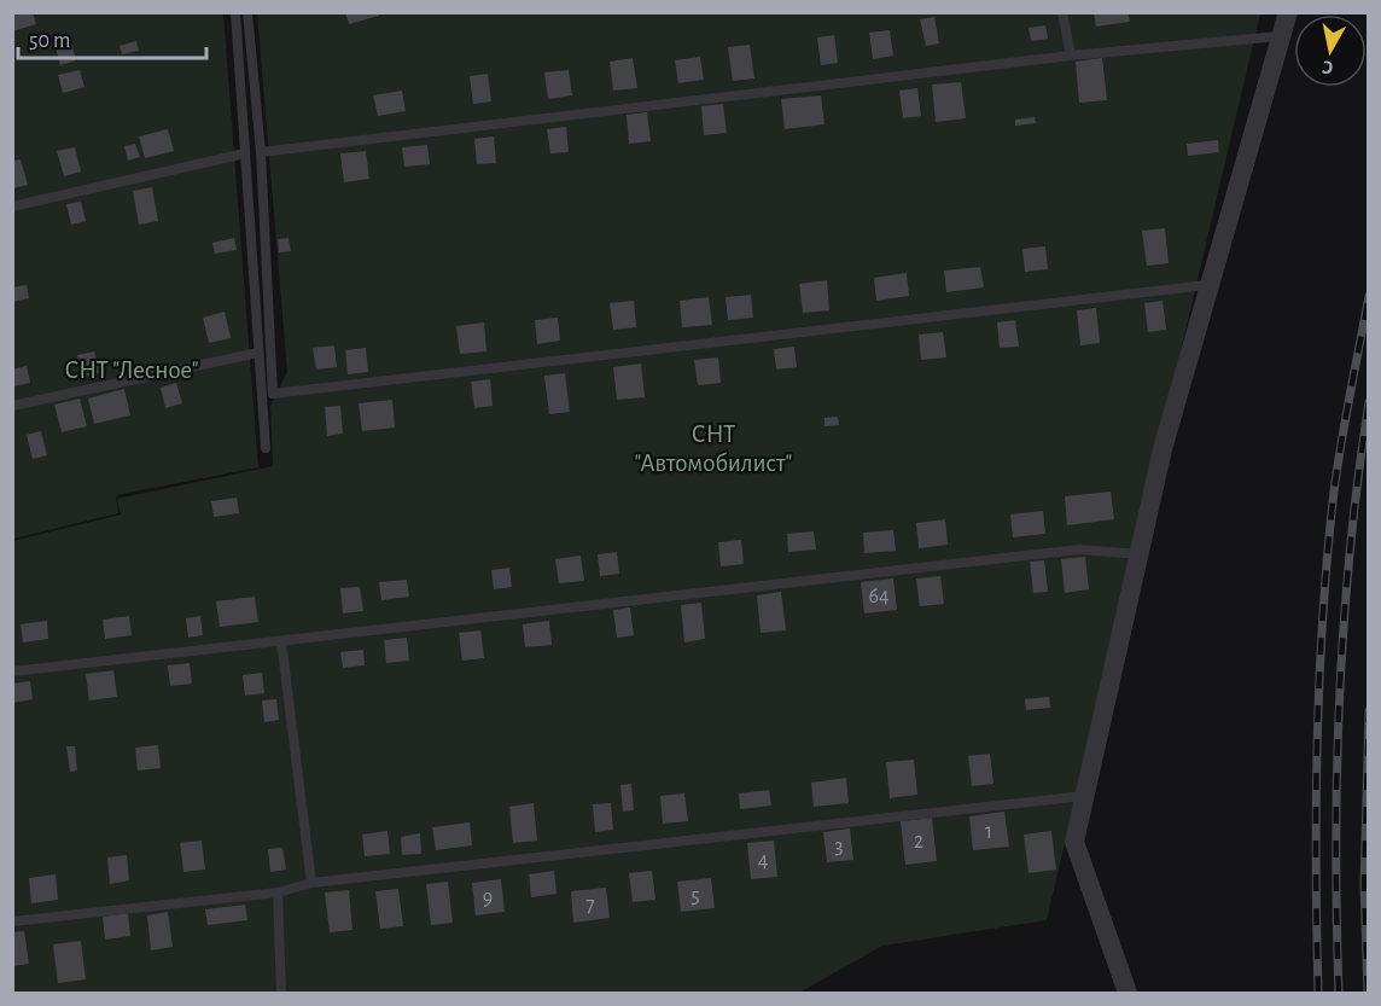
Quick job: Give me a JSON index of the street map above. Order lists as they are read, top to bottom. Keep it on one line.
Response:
{"parks":["СНТ \"Лесное\"","СНТ \"Автомобилист\""],"house_numbers":["64","1","2","3","4","5","9","7"],"scale_bar":"50 m","north":"bottom"}
